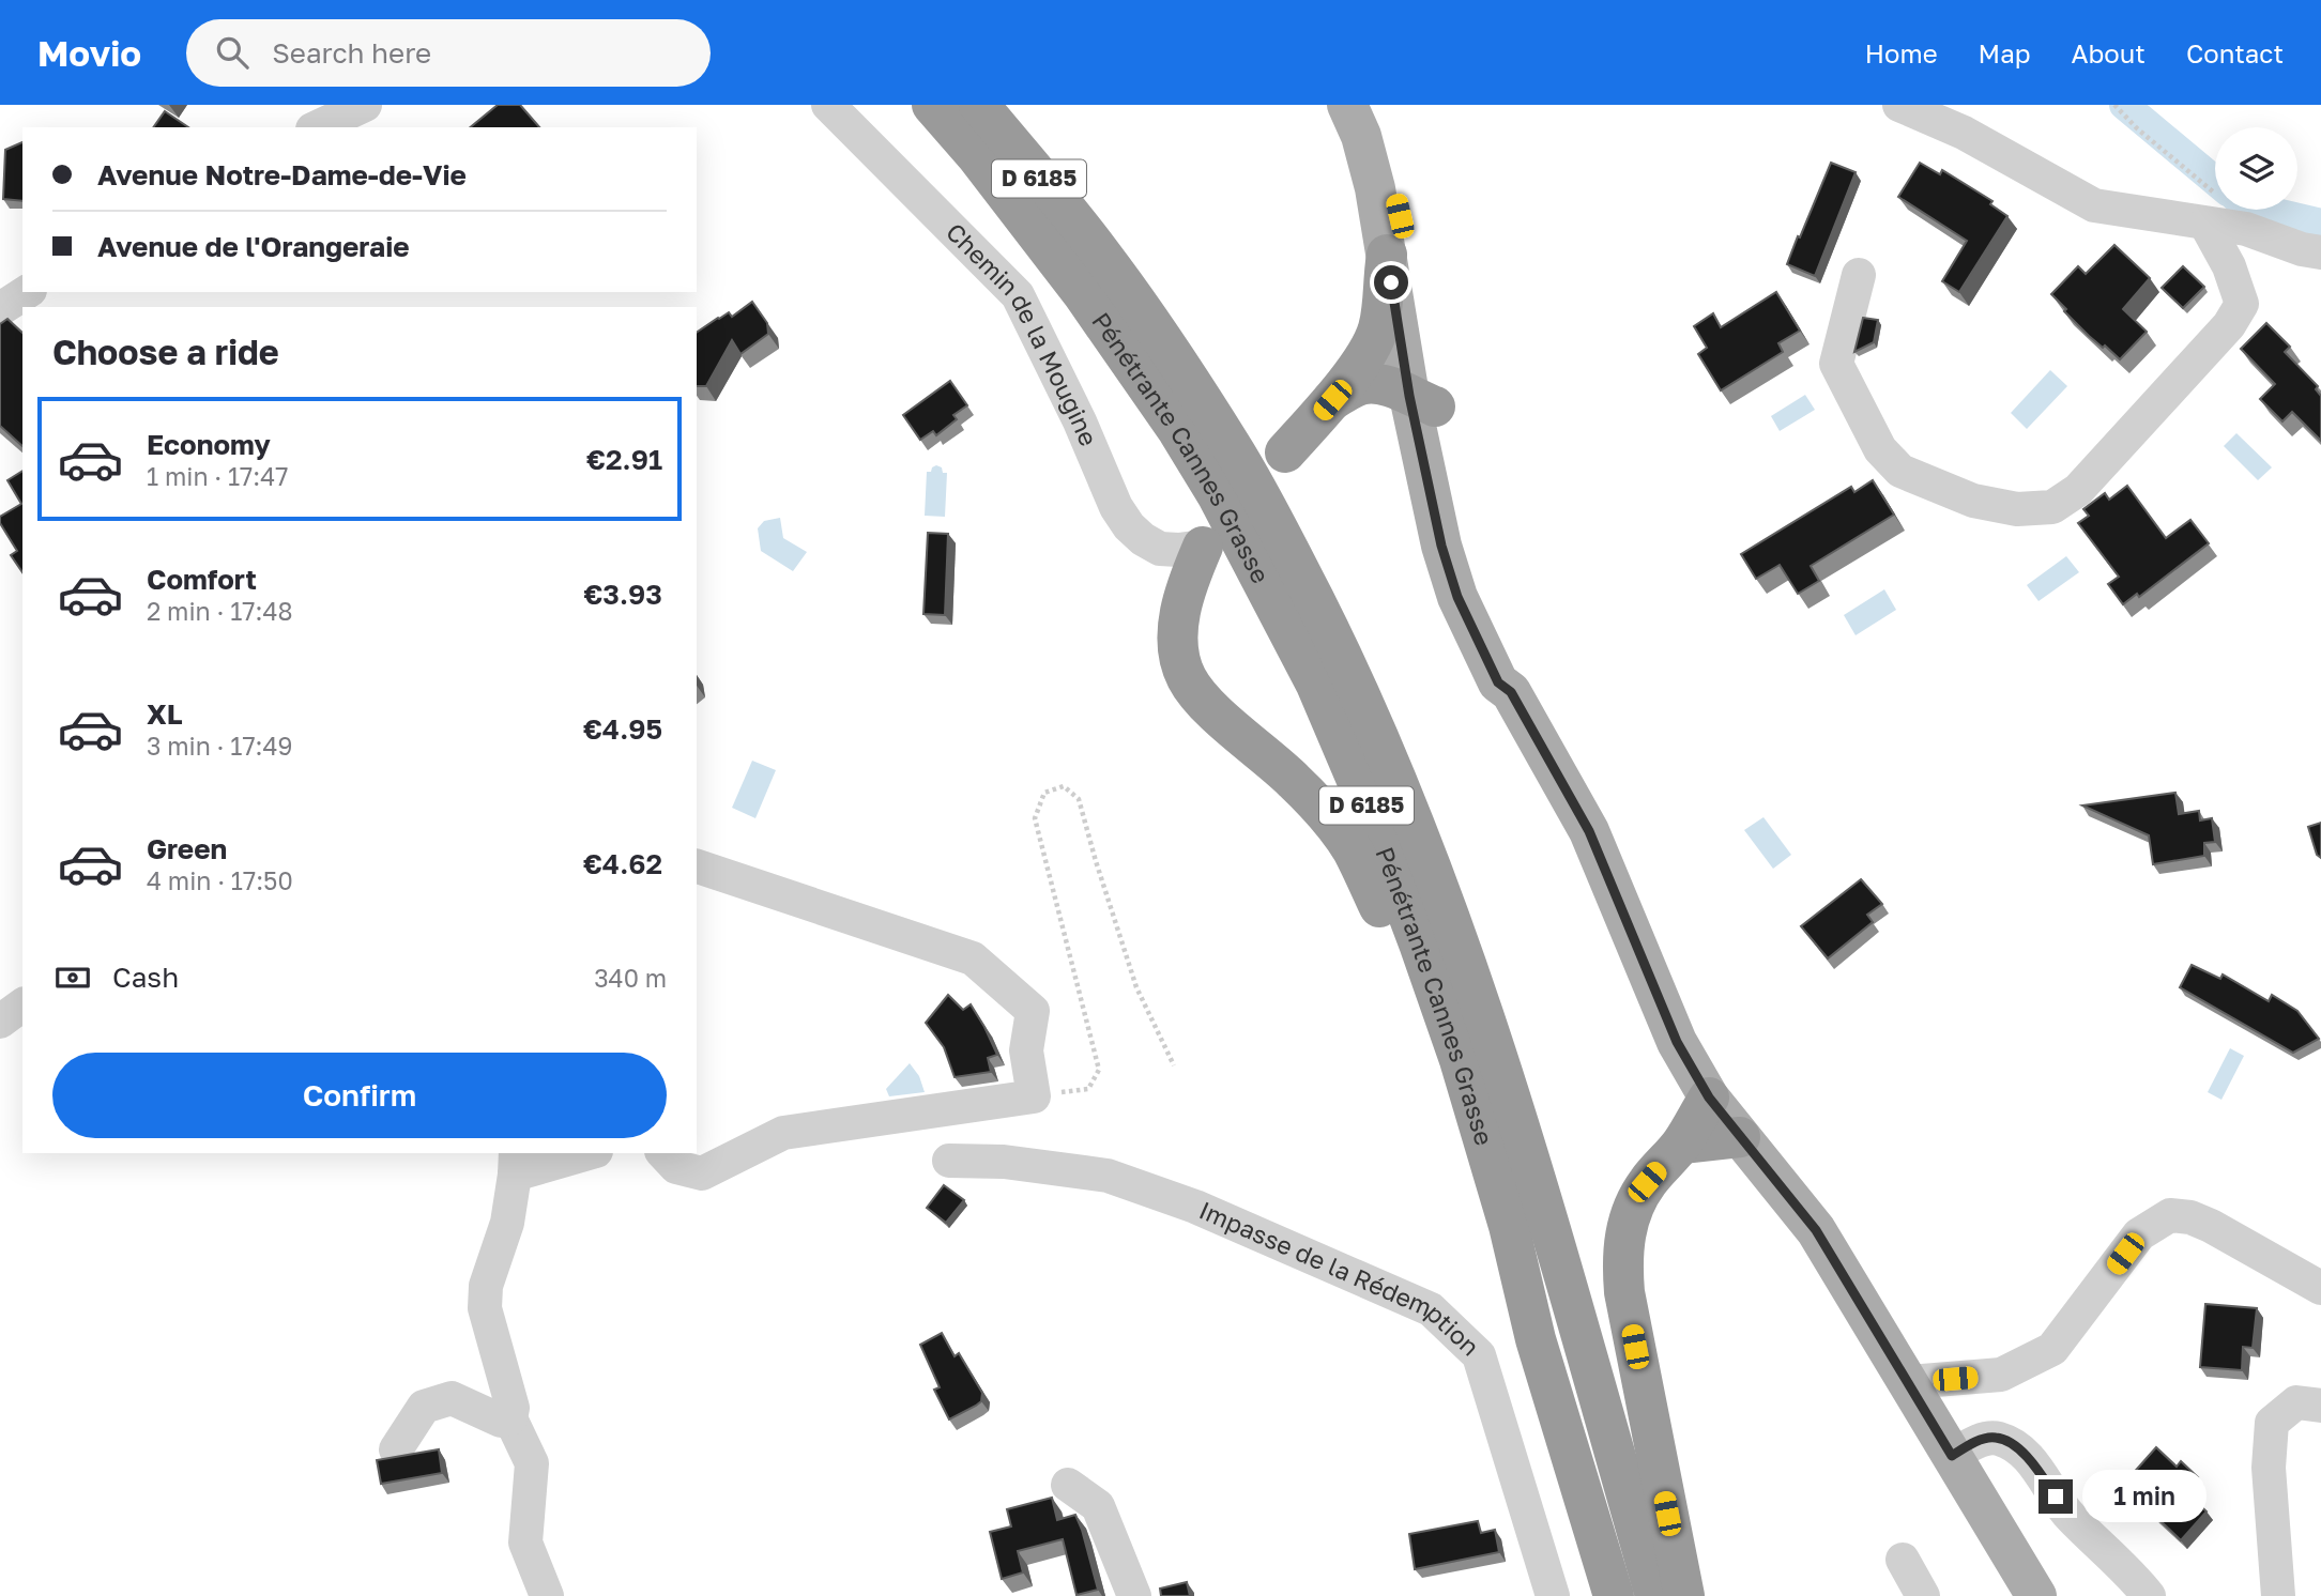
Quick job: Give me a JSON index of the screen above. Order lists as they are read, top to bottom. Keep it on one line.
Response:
{"streets":{"highway":["D 6185","Pénétrante Cannes Grasse"],"street":["Chemin de la Mougine","Impasse de la Rédemption"]},"page":{"header":"Movio","search":"Search here","nav":["Home","Map","About","Contact"],"banner":["Avenue Notre-Dame-de-Vie","Avenue de l'Orangeraie"],"heading":"Choose a ride","list":[{"name":"Economy","note":"1 min · 17:47","value":"€2.91"},{"name":"Comfort","note":"2 min · 17:48","value":"€3.93"},{"name":"XL","note":"3 min · 17:49","value":"€4.95"},{"name":"Green","note":"4 min · 17:50","value":"€4.62"}],"pay":["Cash","340 m"],"buttons":"Confirm","bubble":"1 min"}}
